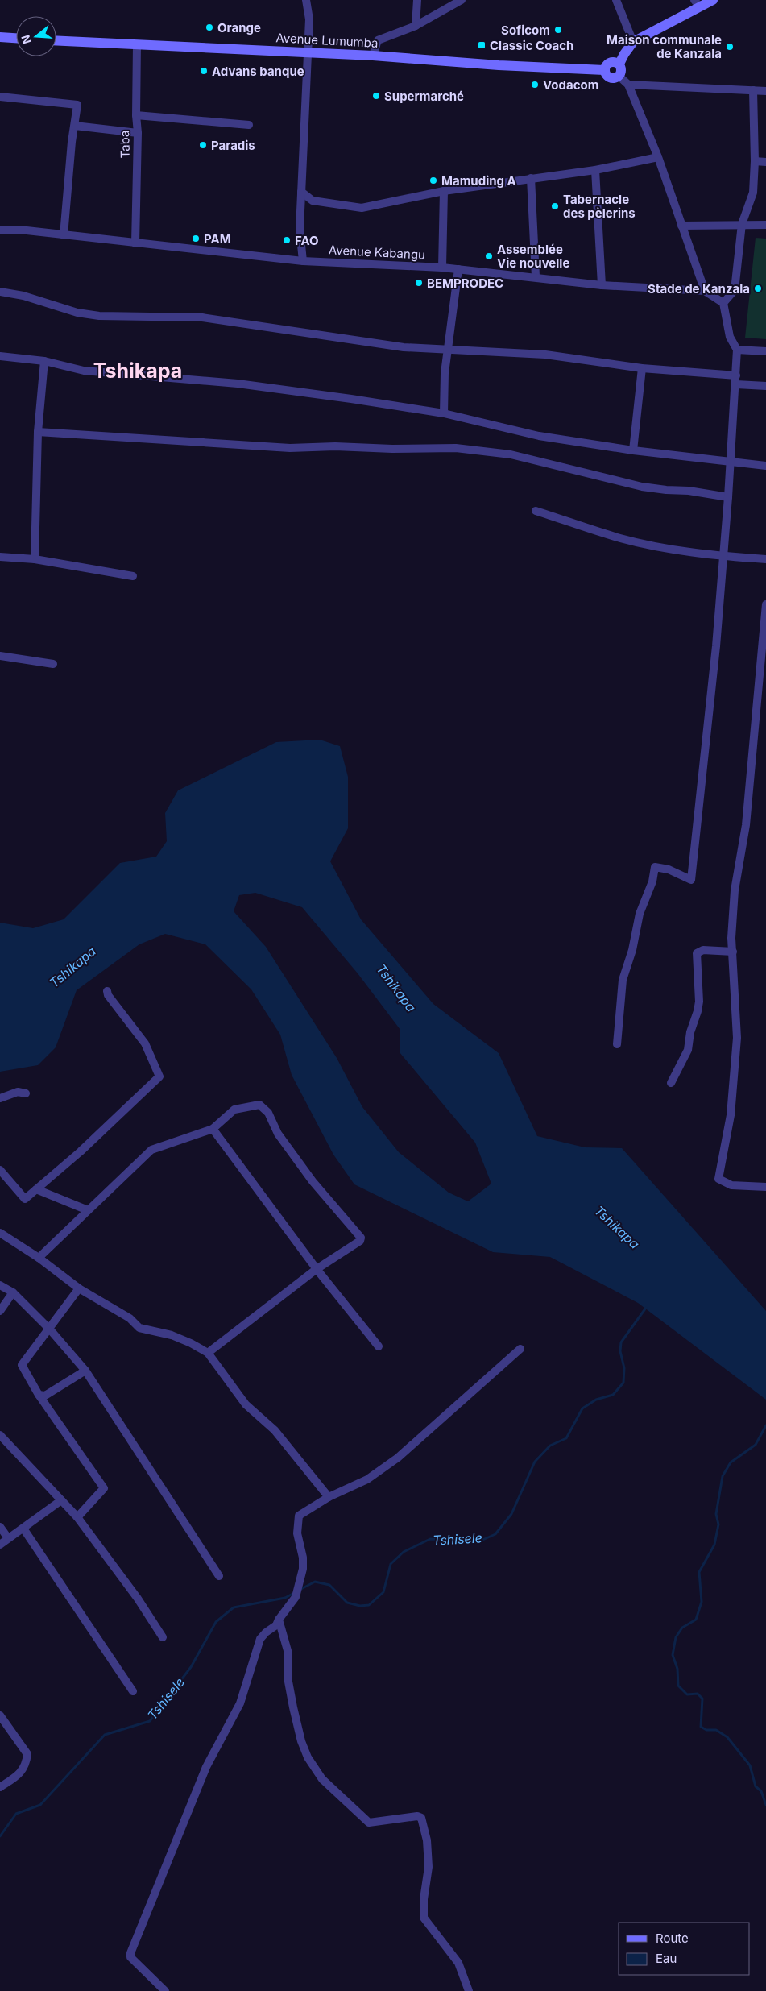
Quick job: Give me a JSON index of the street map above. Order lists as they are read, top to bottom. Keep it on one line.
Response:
{"streets":{"main road":["Avenue Lumumba"],"street":["Taba","Avenue Kabangu"]},"crossings":[["Avenue Lumumba","Taba"],["Taba","Avenue Kabangu"]],"districts":["Tshikapa"],"water":["Tshikapa","Tshisele"],"places":{"other":["Orange","Soficom","Maison communale de Kanzala","Advans banque","Vodacom","Supermarché","Paradis","Mamuding A","Tabernacle des pèlerins","PAM","FAO","Assemblée Vie nouvelle","BEMPRODEC","Stade de Kanzala"],"transit":["Classic Coach"]},"legend":["Route","Eau"],"north":"left"}
